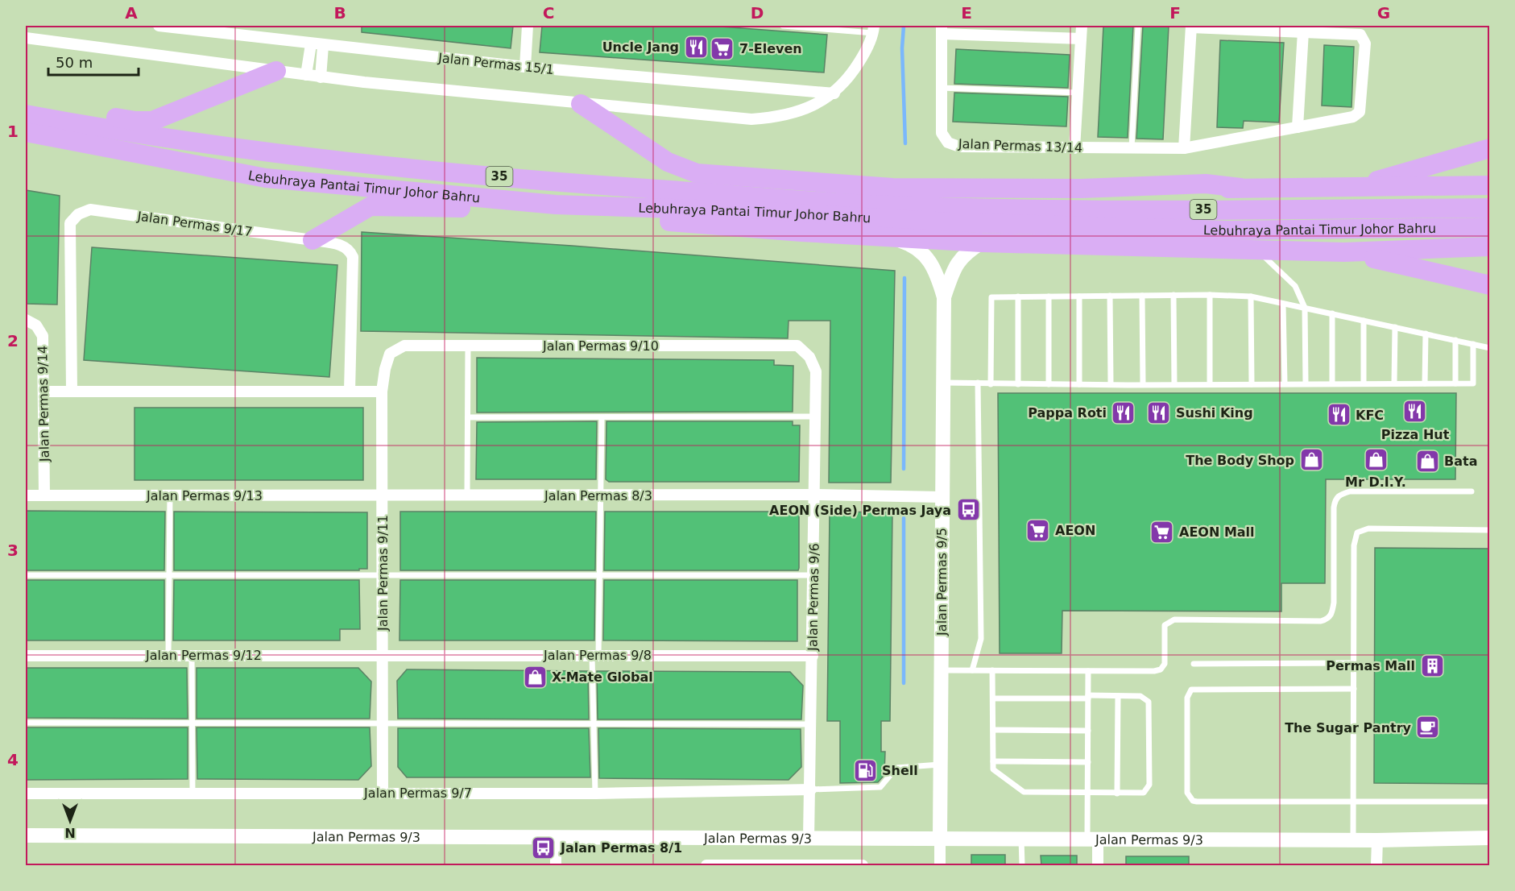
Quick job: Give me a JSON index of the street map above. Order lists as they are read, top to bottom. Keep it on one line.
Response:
{"streets":{"highway":["35","Lebuhraya Pantai Timur Johor Bahru"],"street":["Jalan Permas 15/1","Jalan Permas 13/14","Jalan Permas 9/17","Jalan Permas 9/10","Jalan Permas 9/14","Jalan Permas 9/13","Jalan Permas 8/3","Jalan Permas 9/11","Jalan Permas 9/5","Jalan Permas 9/6","Jalan Permas 9/12","Jalan Permas 9/8","Jalan Permas 9/7","Jalan Permas 9/3"]},"crossings":[["Jalan Permas 9/10","Jalan Permas 9/11"],["Jalan Permas 9/10","Jalan Permas 9/6"],["Jalan Permas 9/14","Jalan Permas 9/13"],["Jalan Permas 9/13","Jalan Permas 8/3"],["Jalan Permas 9/13","Jalan Permas 9/11"],["Jalan Permas 8/3","Jalan Permas 9/11"],["Jalan Permas 8/3","Jalan Permas 9/5"],["Jalan Permas 8/3","Jalan Permas 9/6"],["Jalan Permas 9/11","Jalan Permas 9/12"],["Jalan Permas 9/11","Jalan Permas 9/8"],["Jalan Permas 9/11","Jalan Permas 9/7"],["Jalan Permas 9/5","Jalan Permas 9/3"],["Jalan Permas 9/6","Jalan Permas 9/8"],["Jalan Permas 9/6","Jalan Permas 9/7"],["Jalan Permas 9/6","Jalan Permas 9/3"],["Jalan Permas 9/12","Jalan Permas 9/8"]],"places":{"restaurant":["Uncle Jang","Pizza Hut","Pappa Roti","Sushi King","KFC"],"supermarket":["7-Eleven","AEON","AEON Mall"],"shop":["Mr D.I.Y.","The Body Shop","Bata","X-Mate Global"],"bus stop":["AEON (Side) Permas Jaya","Jalan Permas 8/1"],"building":["Permas Mall"],"cafe":["The Sugar Pantry"],"fuel station":["Shell"]},"scale_bar":"50 m","north":"bottom","grid":{"columns":["A","B","C","D","E","F","G"],"rows":["1","2","3","4"]}}
